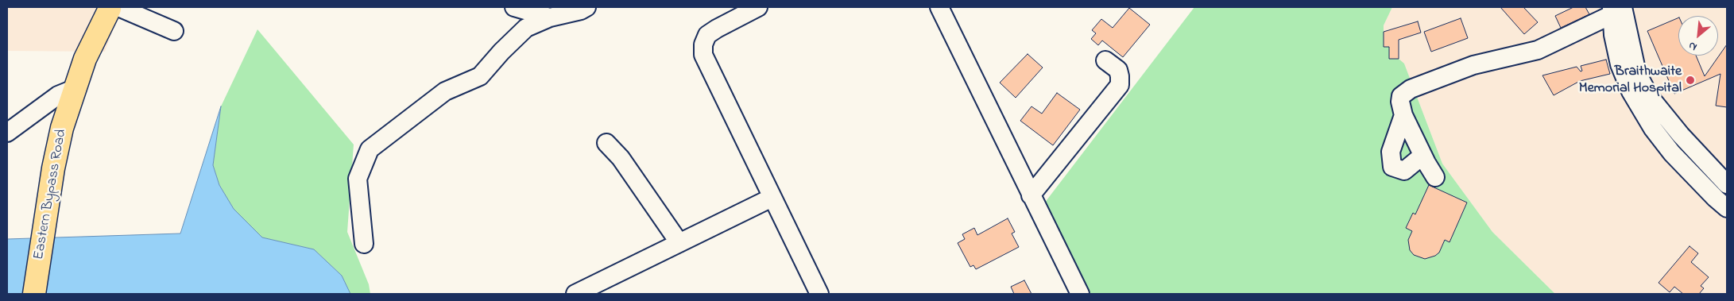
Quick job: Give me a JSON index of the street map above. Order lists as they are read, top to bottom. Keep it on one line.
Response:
{"streets":{"main road":["Eastern Bypass Road"]},"places":["Braithwaite Memorial Hospital"],"north":"bottom left"}
